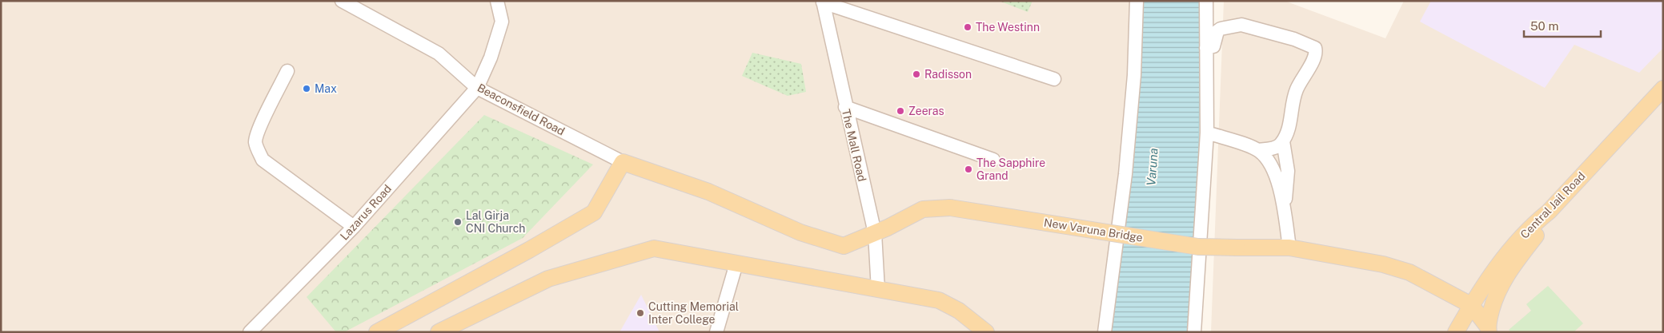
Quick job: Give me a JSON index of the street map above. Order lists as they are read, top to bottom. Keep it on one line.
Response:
{"streets":{"main road":["Central Jail Road","New Varuna Bridge"],"street":["Beaconsfield Road","The Mall Road","Lazarus Road"]},"crossings":[["Beaconsfield Road","Lazarus Road"],["Beaconsfield Road","New Varuna Bridge"],["The Mall Road","New Varuna Bridge"],["Central Jail Road","New Varuna Bridge"]],"water":["Varuna"],"places":["The Westinn","Radisson","Max","Zeeras","The Sapphire Grand","Lal Girja CNI Church","Cutting Memorial Inter College"],"scale_bar":"50 m"}
